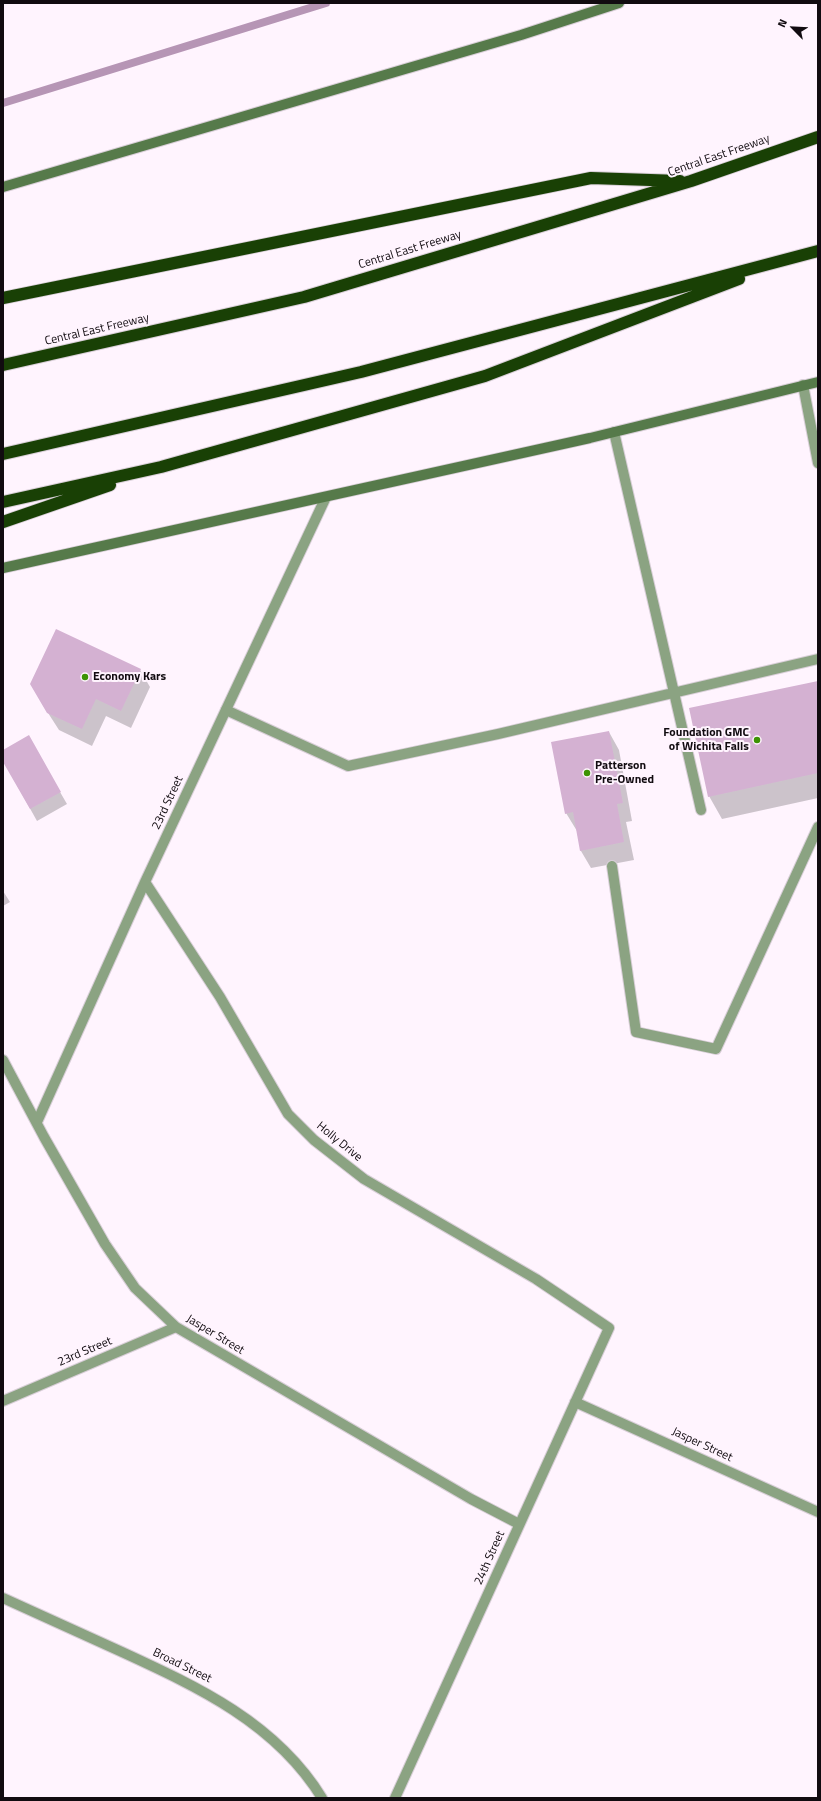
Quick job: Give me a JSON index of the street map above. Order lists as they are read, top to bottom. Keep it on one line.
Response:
{"streets":{"highway":["Central East Freeway"],"street":["23rd Street","Holly Drive","Jasper Street","24th Street","Broad Street"]},"crossings":[["23rd Street","Holly Drive"],["23rd Street","Jasper Street"],["Holly Drive","24th Street"],["Jasper Street","24th Street"]],"places":["Economy Kars","Foundation GMC of Wichita Falls","Patterson Pre-Owned"],"north":"top left"}
